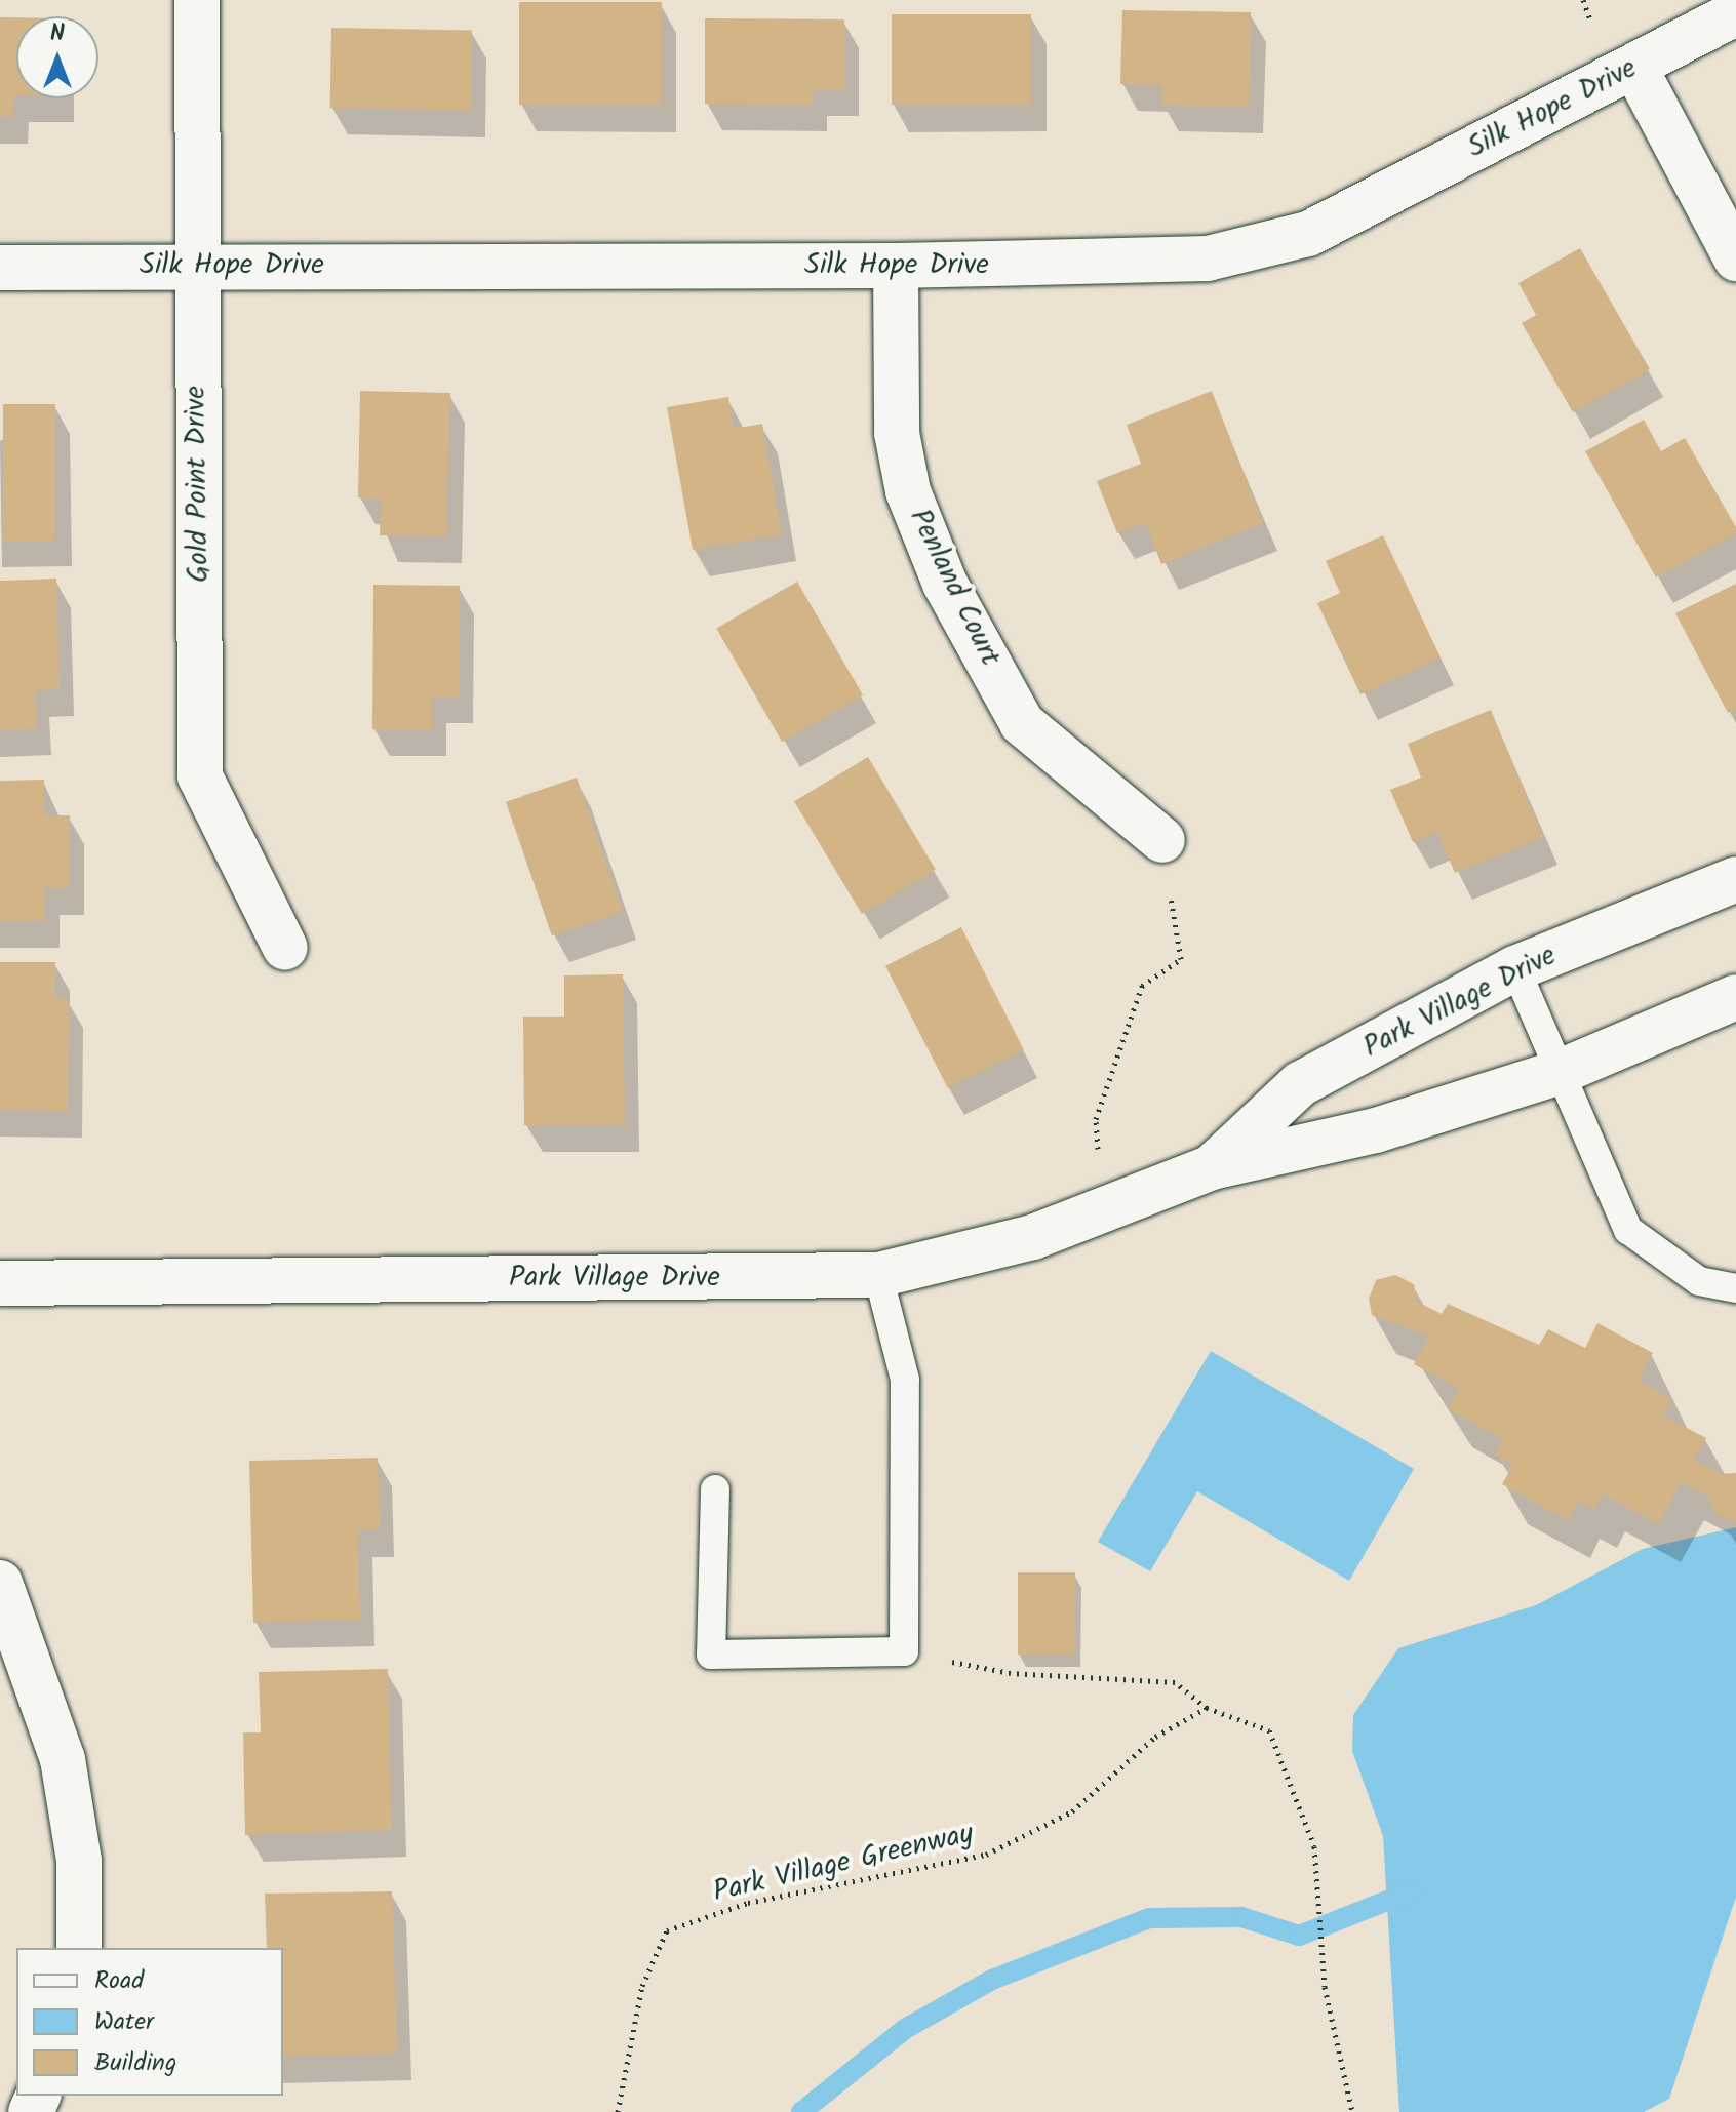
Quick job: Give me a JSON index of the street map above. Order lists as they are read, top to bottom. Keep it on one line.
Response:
{"streets":{"street":["Silk Hope Drive","Gold Point Drive","Penland Court","Park Village Drive"],"path":["Park Village Greenway"]},"crossings":[["Silk Hope Drive","Gold Point Drive"],["Silk Hope Drive","Penland Court"]],"legend":["Road","Water","Building"],"north":"top"}
